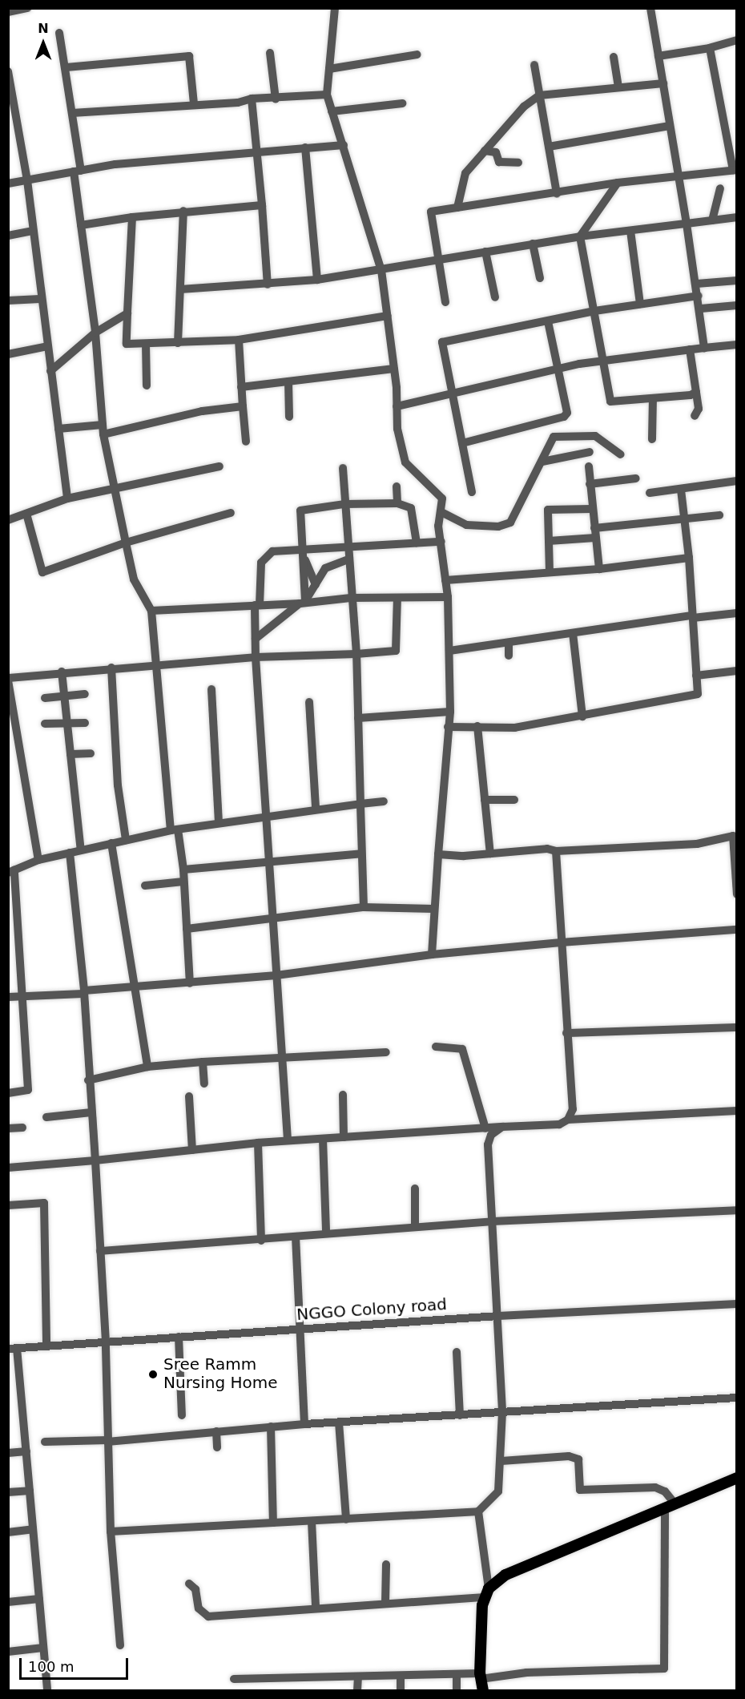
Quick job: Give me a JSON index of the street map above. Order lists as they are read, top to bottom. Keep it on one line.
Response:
{"streets":{"street":["NGGO Colony road"]},"places":["Sree Ramm Nursing Home"],"scale_bar":"100 m","north":"top"}
